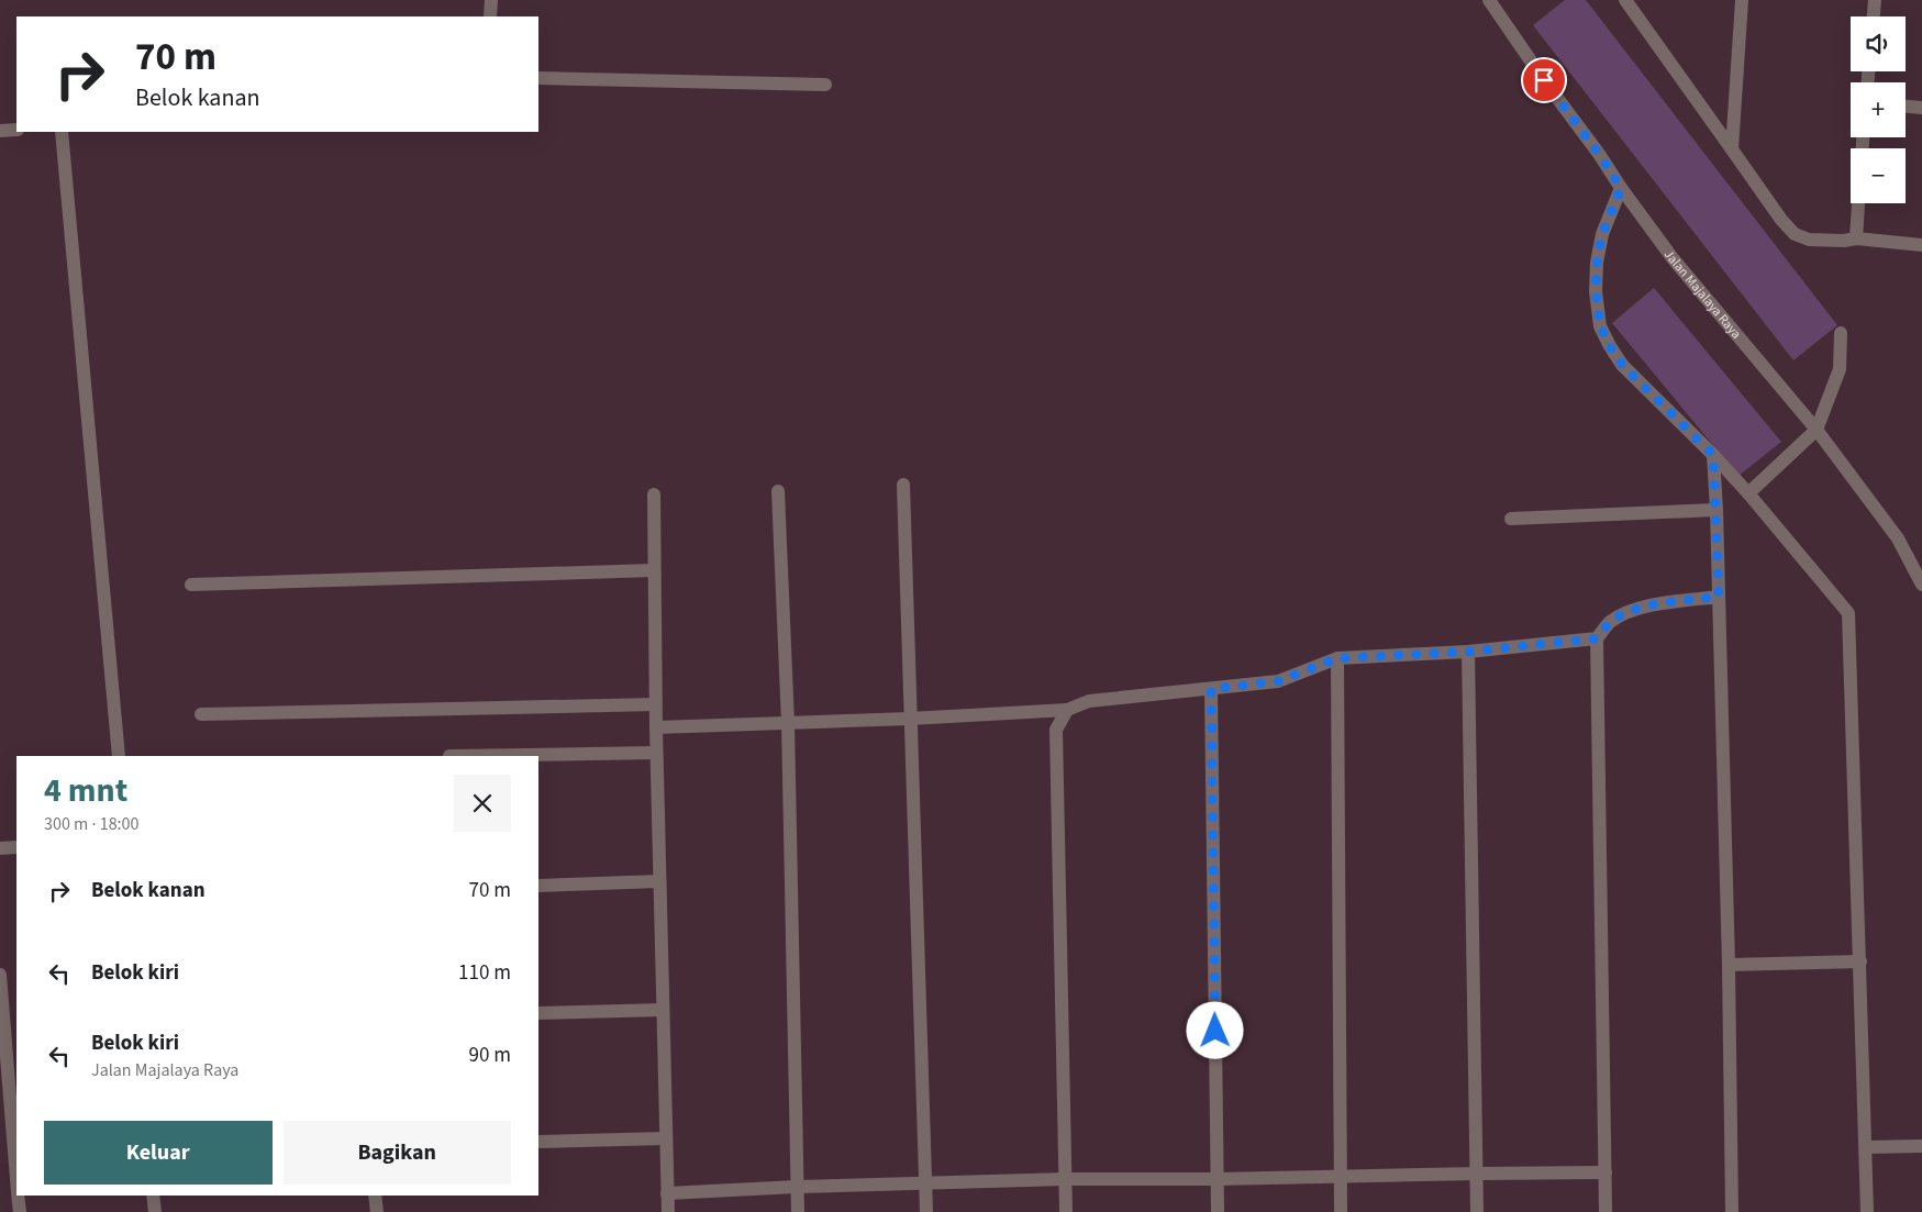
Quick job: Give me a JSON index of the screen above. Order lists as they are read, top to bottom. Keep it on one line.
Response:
{"streets":{"street":["Jalan Majalaya Raya"]},"page":{"map_buttons":["+","−"],"turn":["70 m","Belok kanan"],"heading":["4 mnt","300 m · 18:00"],"list":[{"name":"Belok kanan","value":"70 m"},{"name":"Belok kiri","value":"110 m"},{"name":"Belok kiri","note":"Jalan Majalaya Raya","value":"90 m"}],"buttons":["Keluar","Bagikan"]}}
